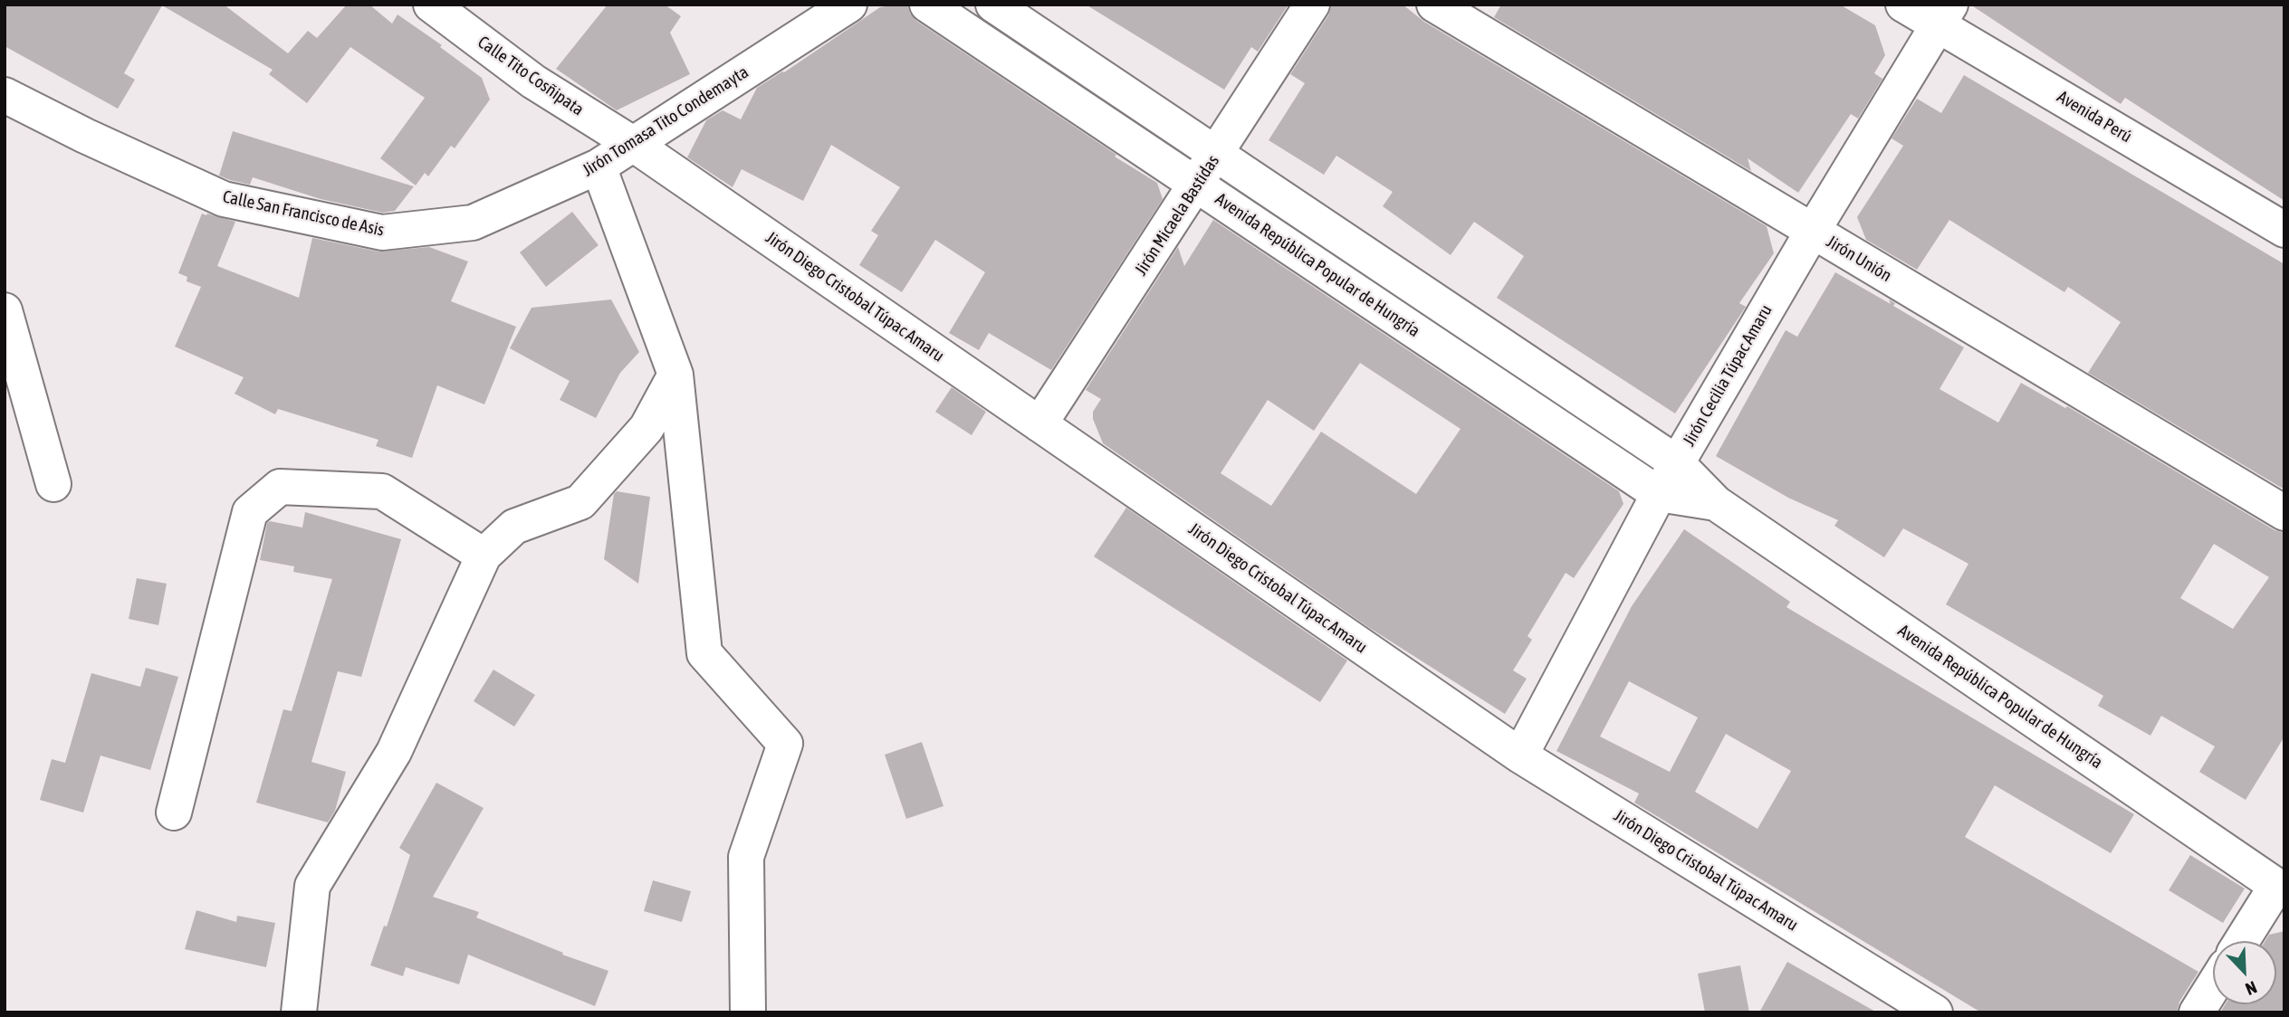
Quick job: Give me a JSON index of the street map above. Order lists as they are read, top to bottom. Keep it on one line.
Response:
{"streets":{"street":["Calle Tito Cosñipata","Avenida Perú","Jirón Tomasa Tito Condemayta","Calle San Francisco de Asis","Jirón Micaela Bastidas","Jirón Unión","Avenida República Popular de Hungría","Jirón Diego Cristobal Túpac Amaru","Jirón Cecilia Túpac Amaru"]},"crossings":[["Calle Tito Cosñipata","Jirón Tomasa Tito Condemayta"],["Calle Tito Cosñipata","Jirón Diego Cristobal Túpac Amaru"],["Avenida Perú","Jirón Cecilia Túpac Amaru"],["Jirón Tomasa Tito Condemayta","Calle San Francisco de Asis"],["Jirón Tomasa Tito Condemayta","Jirón Diego Cristobal Túpac Amaru"],["Jirón Micaela Bastidas","Avenida República Popular de Hungría"],["Jirón Micaela Bastidas","Jirón Diego Cristobal Túpac Amaru"],["Jirón Unión","Jirón Cecilia Túpac Amaru"],["Avenida República Popular de Hungría","Jirón Cecilia Túpac Amaru"],["Jirón Diego Cristobal Túpac Amaru","Jirón Cecilia Túpac Amaru"]],"north":"bottom right"}
